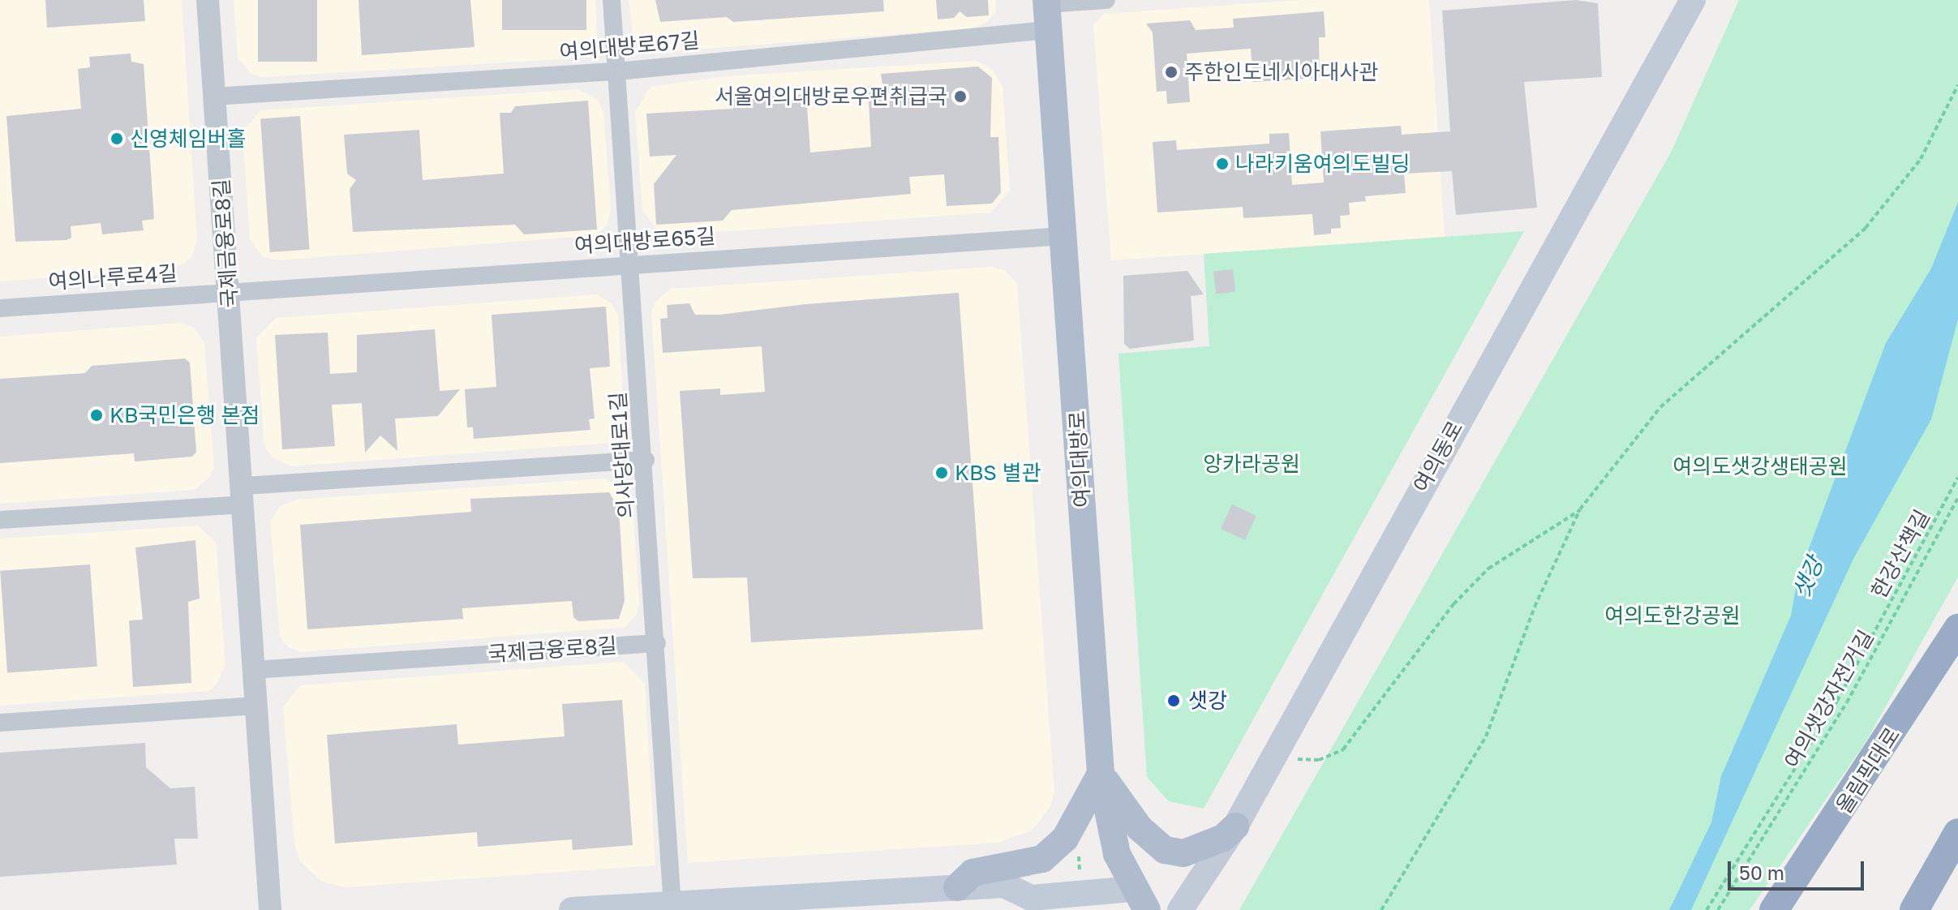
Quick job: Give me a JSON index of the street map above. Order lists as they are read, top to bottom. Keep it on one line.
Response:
{"streets":{"highway":["올림픽대로"],"main road":["여의동로","여의대방로"],"street":["여의대방로67길","여의대방로65길","국제금융로8길","여의나루로4길","의사당대로1길"],"path":["한강산책길","여의샛강자전거길"]},"crossings":[["여의대방로67길","국제금융로8길"],["여의대방로67길","의사당대로1길"],["여의대방로67길","여의대방로"],["여의대방로65길","국제금융로8길"],["여의대방로65길","여의나루로4길"],["여의대방로65길","의사당대로1길"],["여의대방로65길","여의대방로"],["국제금융로8길","여의나루로4길"],["국제금융로8길","의사당대로1길"]],"water":["샛강"],"parks":["앙카라공원","여의도샛강생태공원","여의도한강공원"],"places":["주한인도네시아대사관","서울여의대방로우편취급국","신영체임버홀","나라키움여의도빌딩","KB국민은행 본점","KBS 별관","샛강"],"scale_bar":"50 m"}
